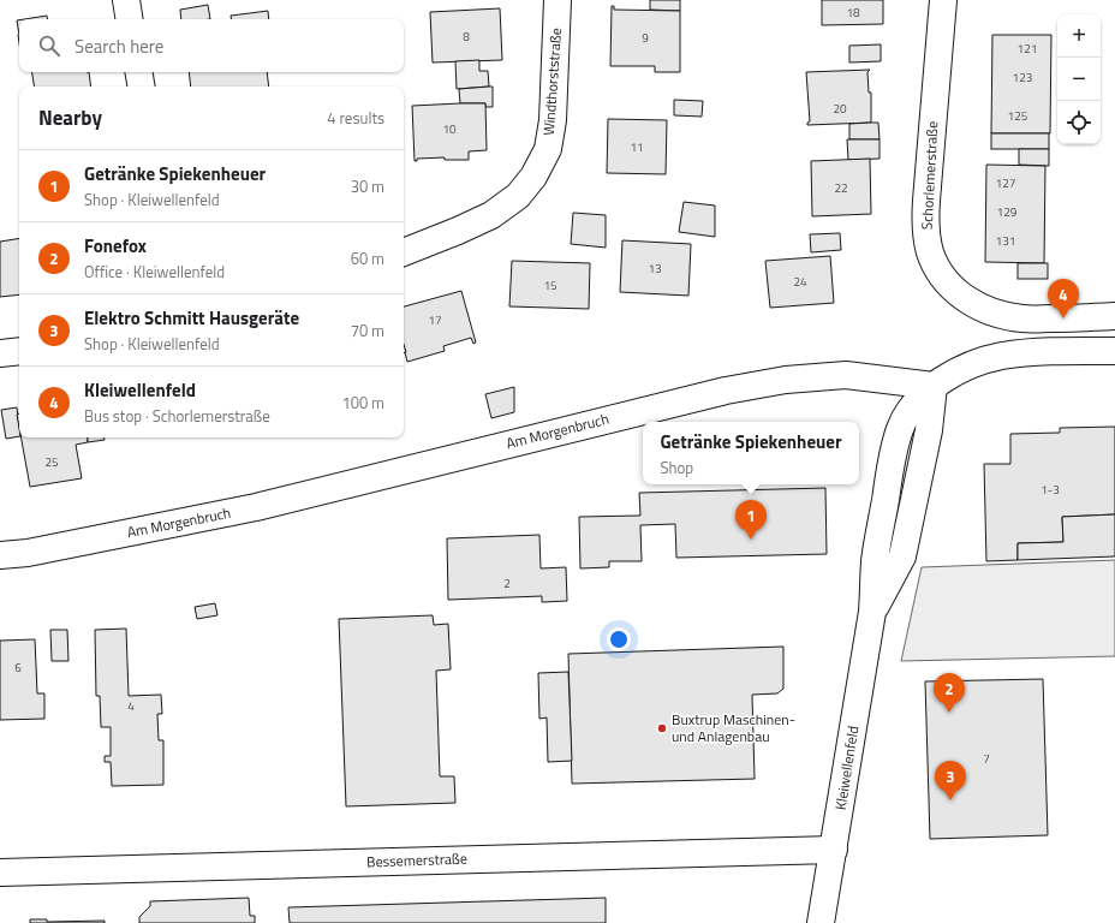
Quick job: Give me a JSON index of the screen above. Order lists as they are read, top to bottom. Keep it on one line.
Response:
{"streets":{"street":["Windthorststraße","Schorlemerstraße","Am Morgenbruch","Kleiwellenfeld","Bessemerstraße"]},"crossings":[["Am Morgenbruch","Kleiwellenfeld"],["Kleiwellenfeld","Bessemerstraße"]],"places":["Buxtrup Maschinen- und Anlagenbau"],"house_numbers":["18","8","9","121","123","20","125","10","11","127","22","129","131","13","24","15","17","25","1-3","2","6","4","7"],"page":{"map_buttons":["+","−"],"search":"Search here","heading":["Nearby","4 results"],"list":[{"mark":"1","name":"Getränke Spiekenheuer","note":"Shop · Kleiwellenfeld","value":"30 m"},{"mark":"2","name":"Fonefox","note":"Office · Kleiwellenfeld","value":"60 m"},{"mark":"3","name":"Elektro Schmitt Hausgeräte","note":"Shop · Kleiwellenfeld","value":"70 m"},{"mark":"4","name":"Kleiwellenfeld","note":"Bus stop · Schorlemerstraße","value":"100 m"}],"pins":["4","1","2","3"],"popup":["Getränke Spiekenheuer","Shop"]}}
